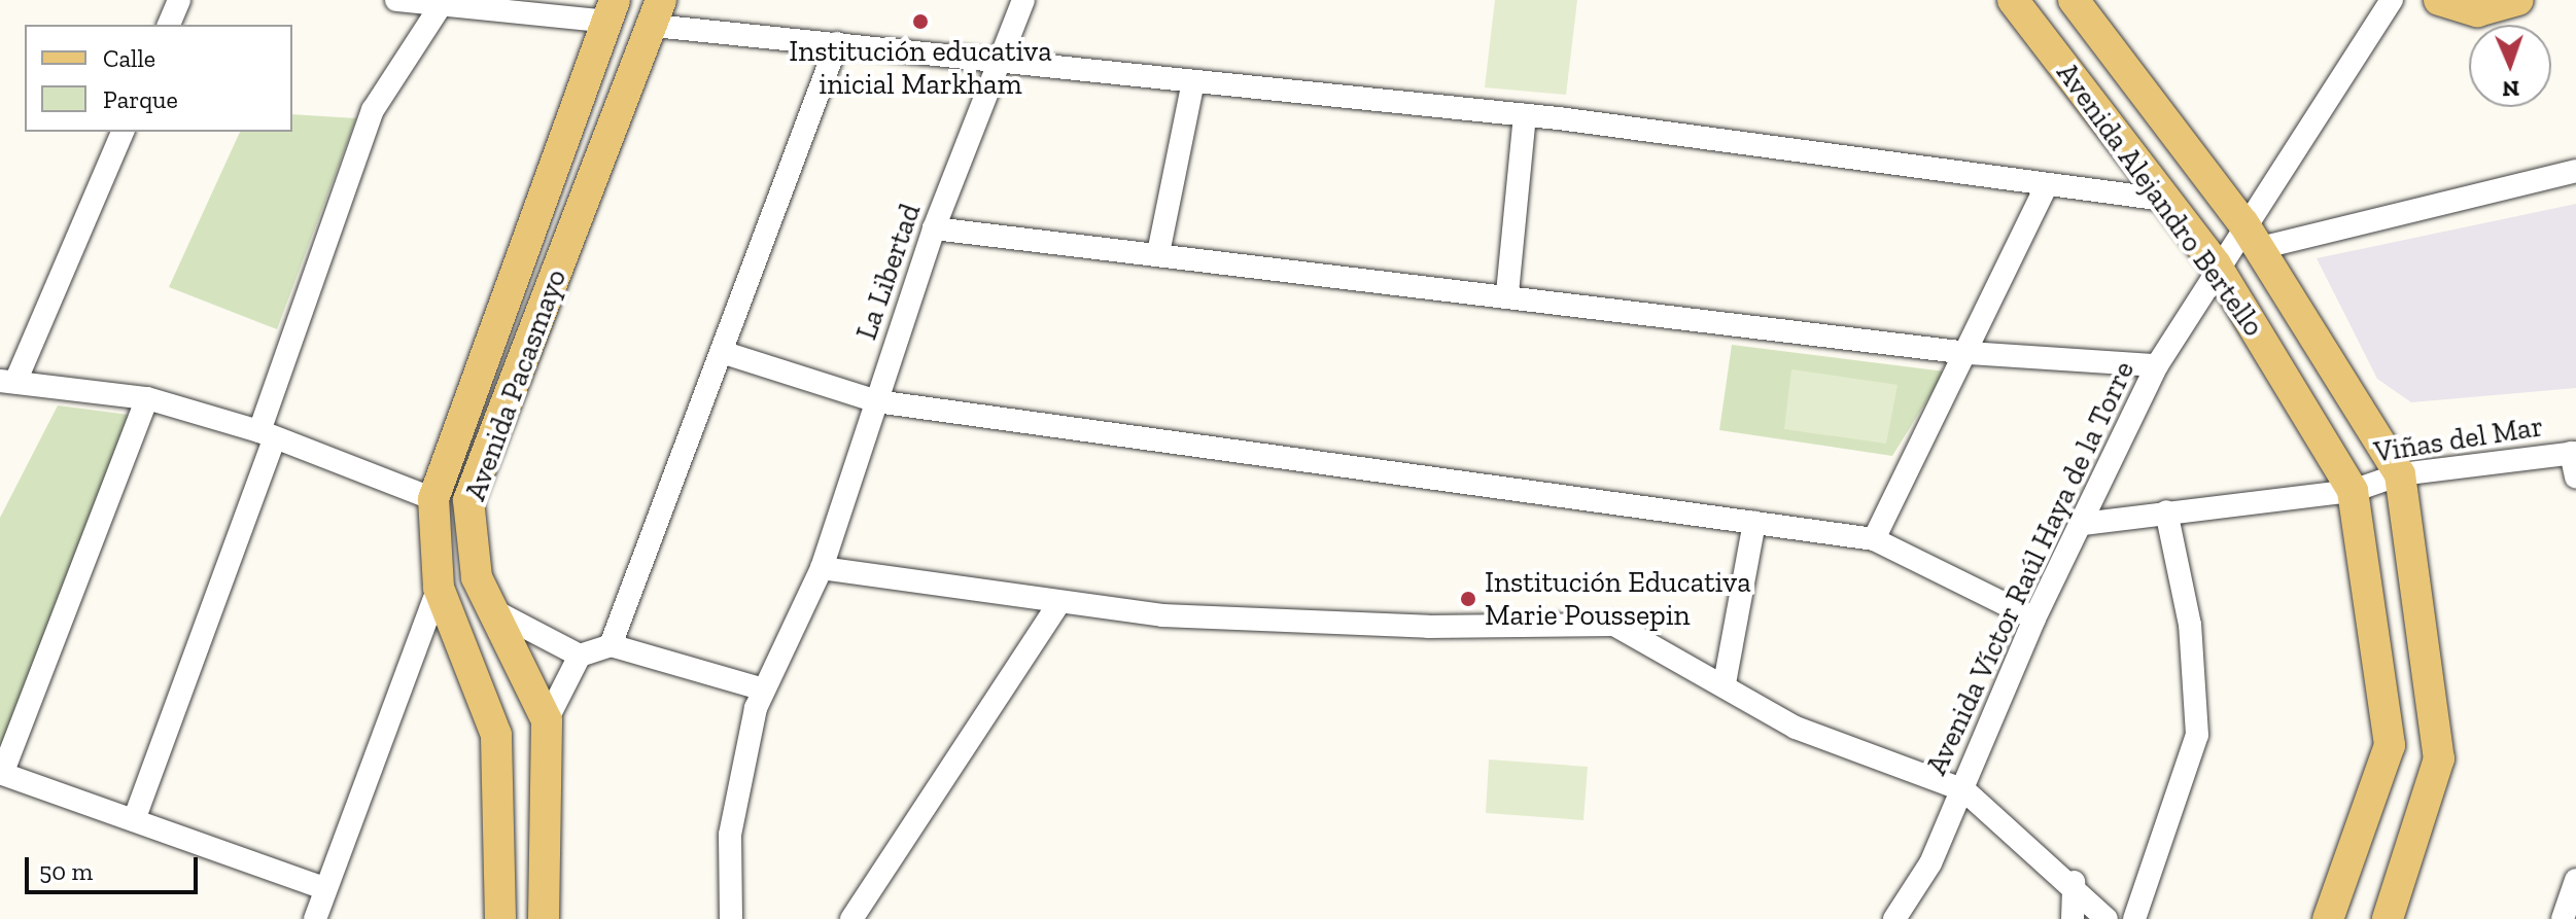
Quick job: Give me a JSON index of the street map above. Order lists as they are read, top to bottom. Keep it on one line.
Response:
{"streets":{"main road":["Avenida Alejandro Bertello","Avenida Pacasmayo"],"street":["La Libertad","Viñas del Mar","Avenida Víctor Raúl Haya de la Torre"]},"crossings":[["Avenida Alejandro Bertello","Viñas del Mar"],["Avenida Alejandro Bertello","Avenida Víctor Raúl Haya de la Torre"],["Viñas del Mar","Avenida Víctor Raúl Haya de la Torre"]],"places":["Institución educativa inicial Markham","Institución Educativa Marie Poussepin"],"legend":["Calle","Parque"],"scale_bar":"50 m","north":"bottom"}
